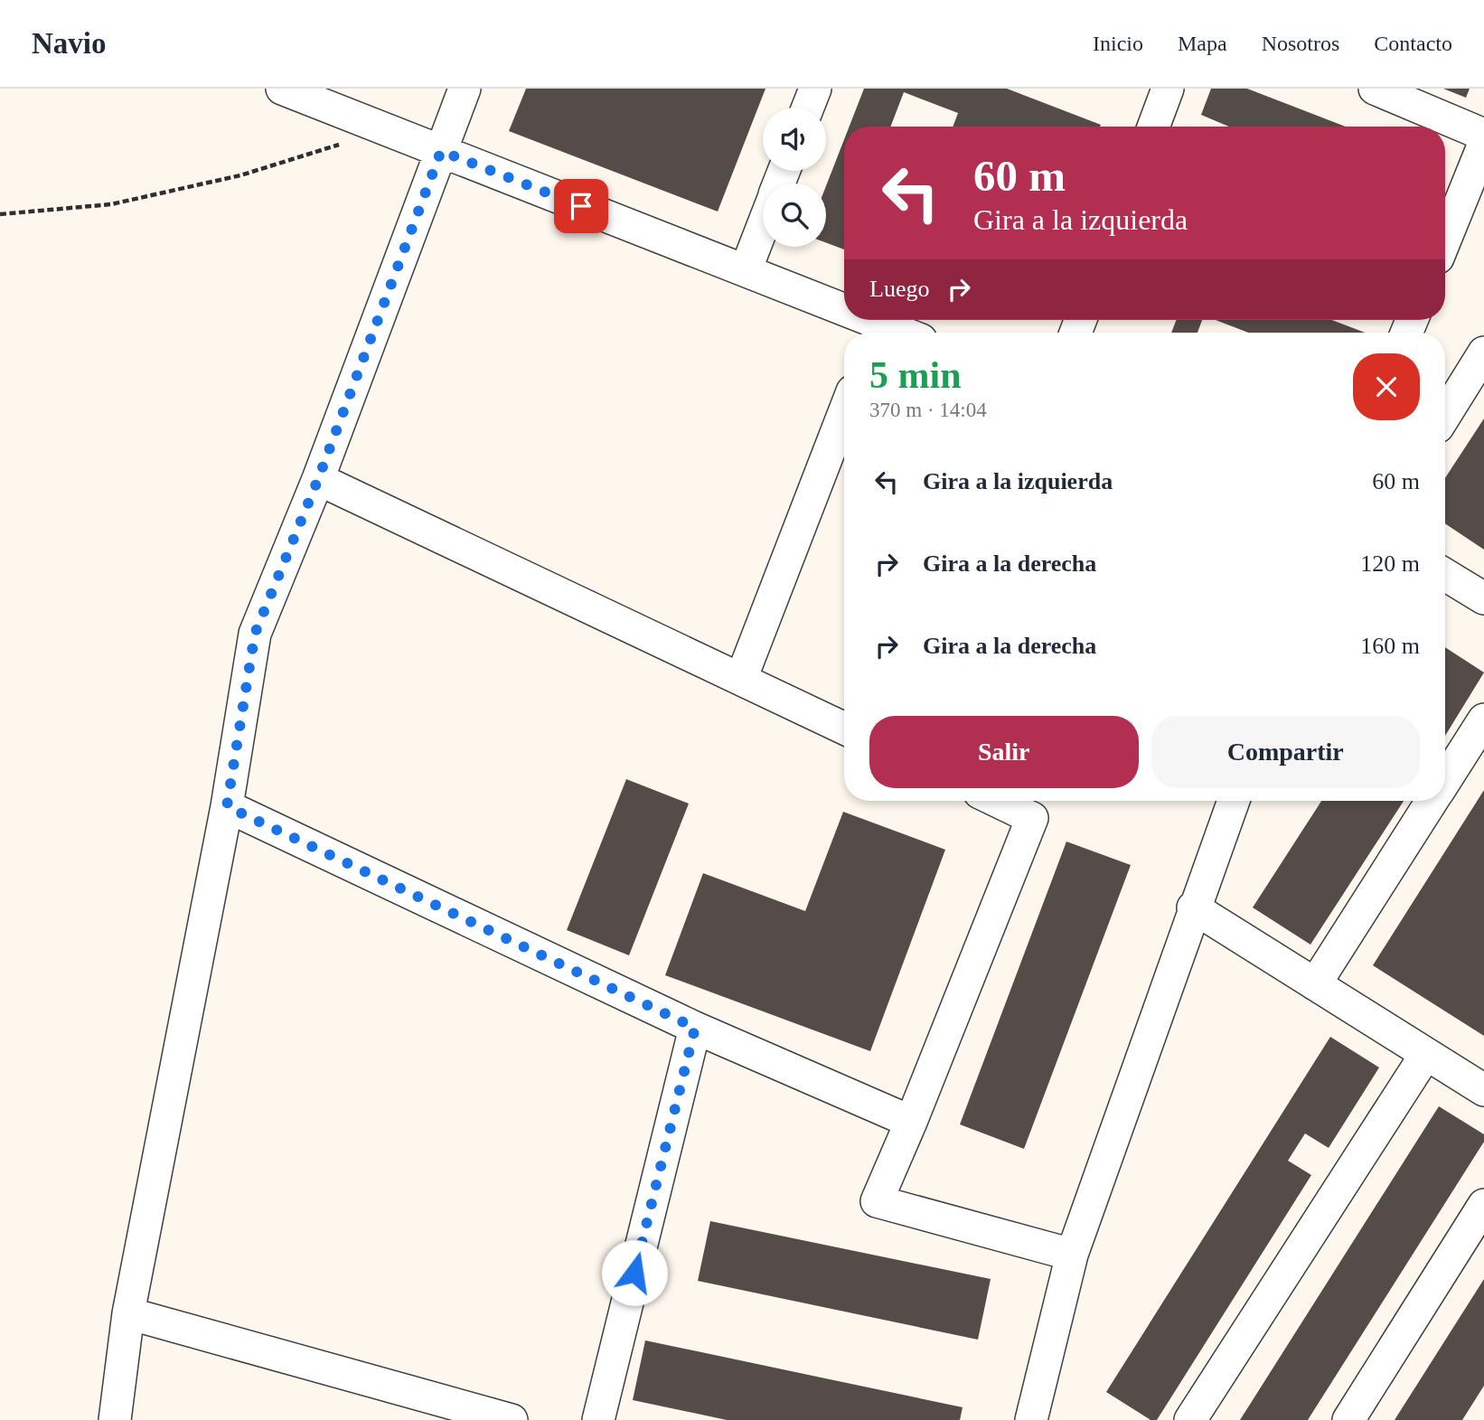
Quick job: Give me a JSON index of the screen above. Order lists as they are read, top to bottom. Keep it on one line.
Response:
{"page":{"header":"Navio","nav":["Inicio","Mapa","Nosotros","Contacto"],"turn":["60 m","Gira a la izquierda"],"then":"Luego","heading":["5 min","370 m · 14:04"],"list":[{"name":"Gira a la izquierda","value":"60 m"},{"name":"Gira a la derecha","value":"120 m"},{"name":"Gira a la derecha","value":"160 m"}],"buttons":["Salir","Compartir"]}}
